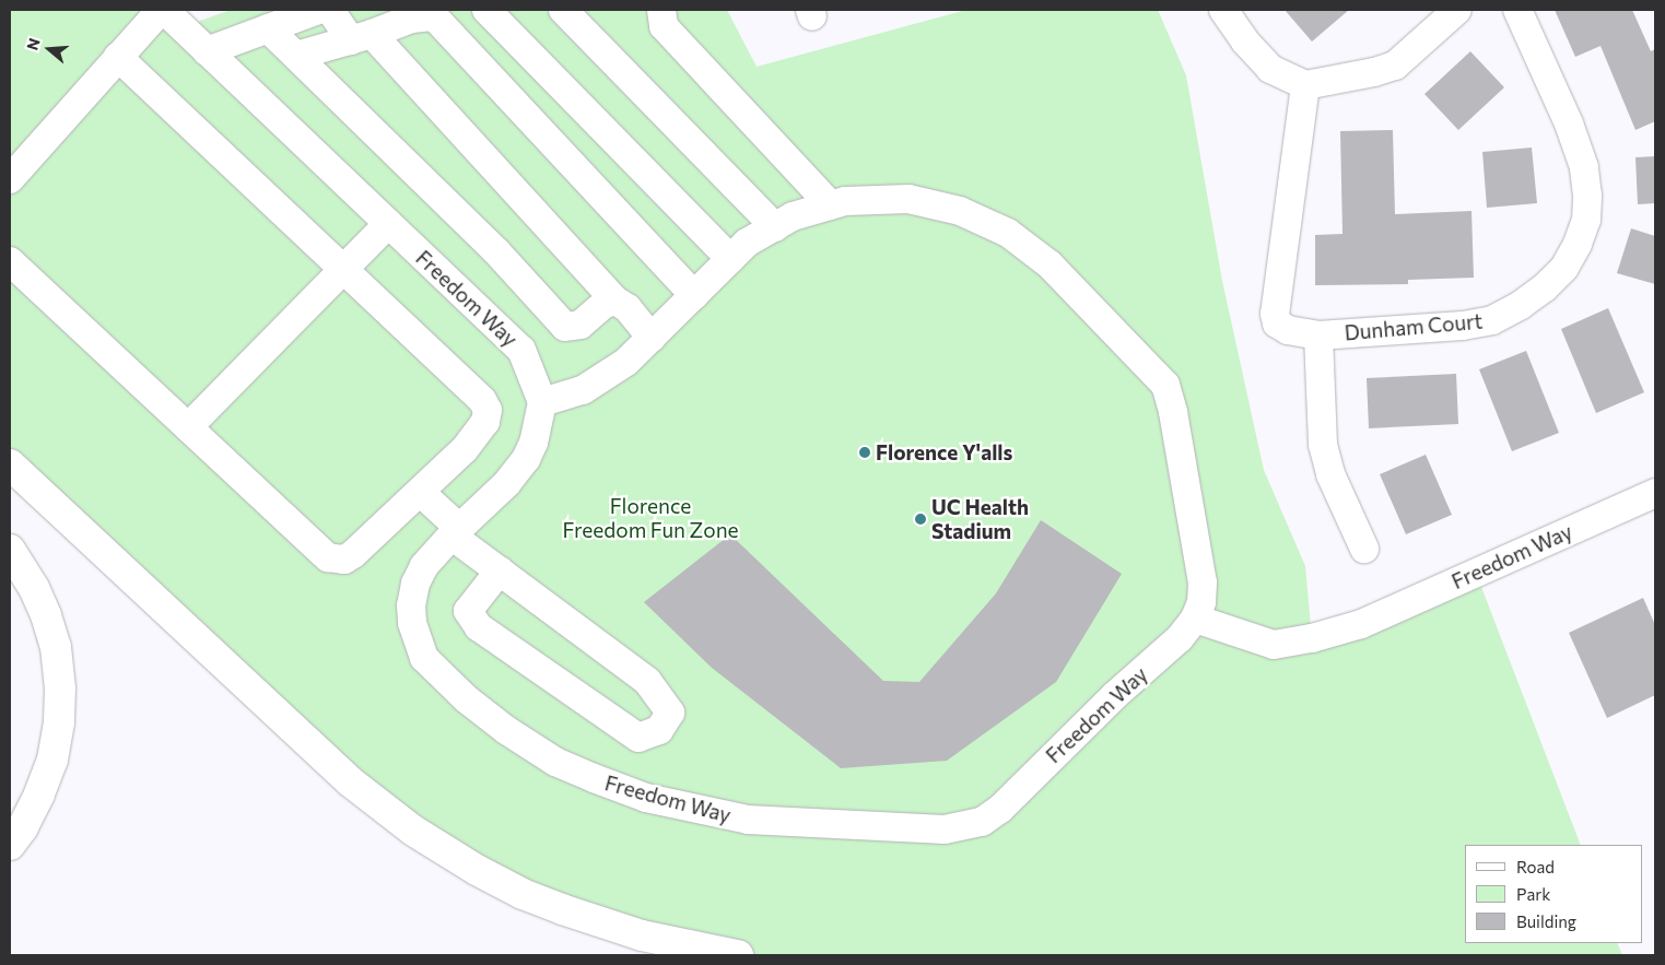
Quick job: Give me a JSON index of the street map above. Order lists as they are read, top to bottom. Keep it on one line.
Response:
{"streets":{"street":["Freedom Way","Dunham Court"]},"parks":["Florence Freedom Fun Zone"],"places":["Florence Y'alls","UC Health Stadium"],"legend":["Road","Park","Building"],"north":"left"}
